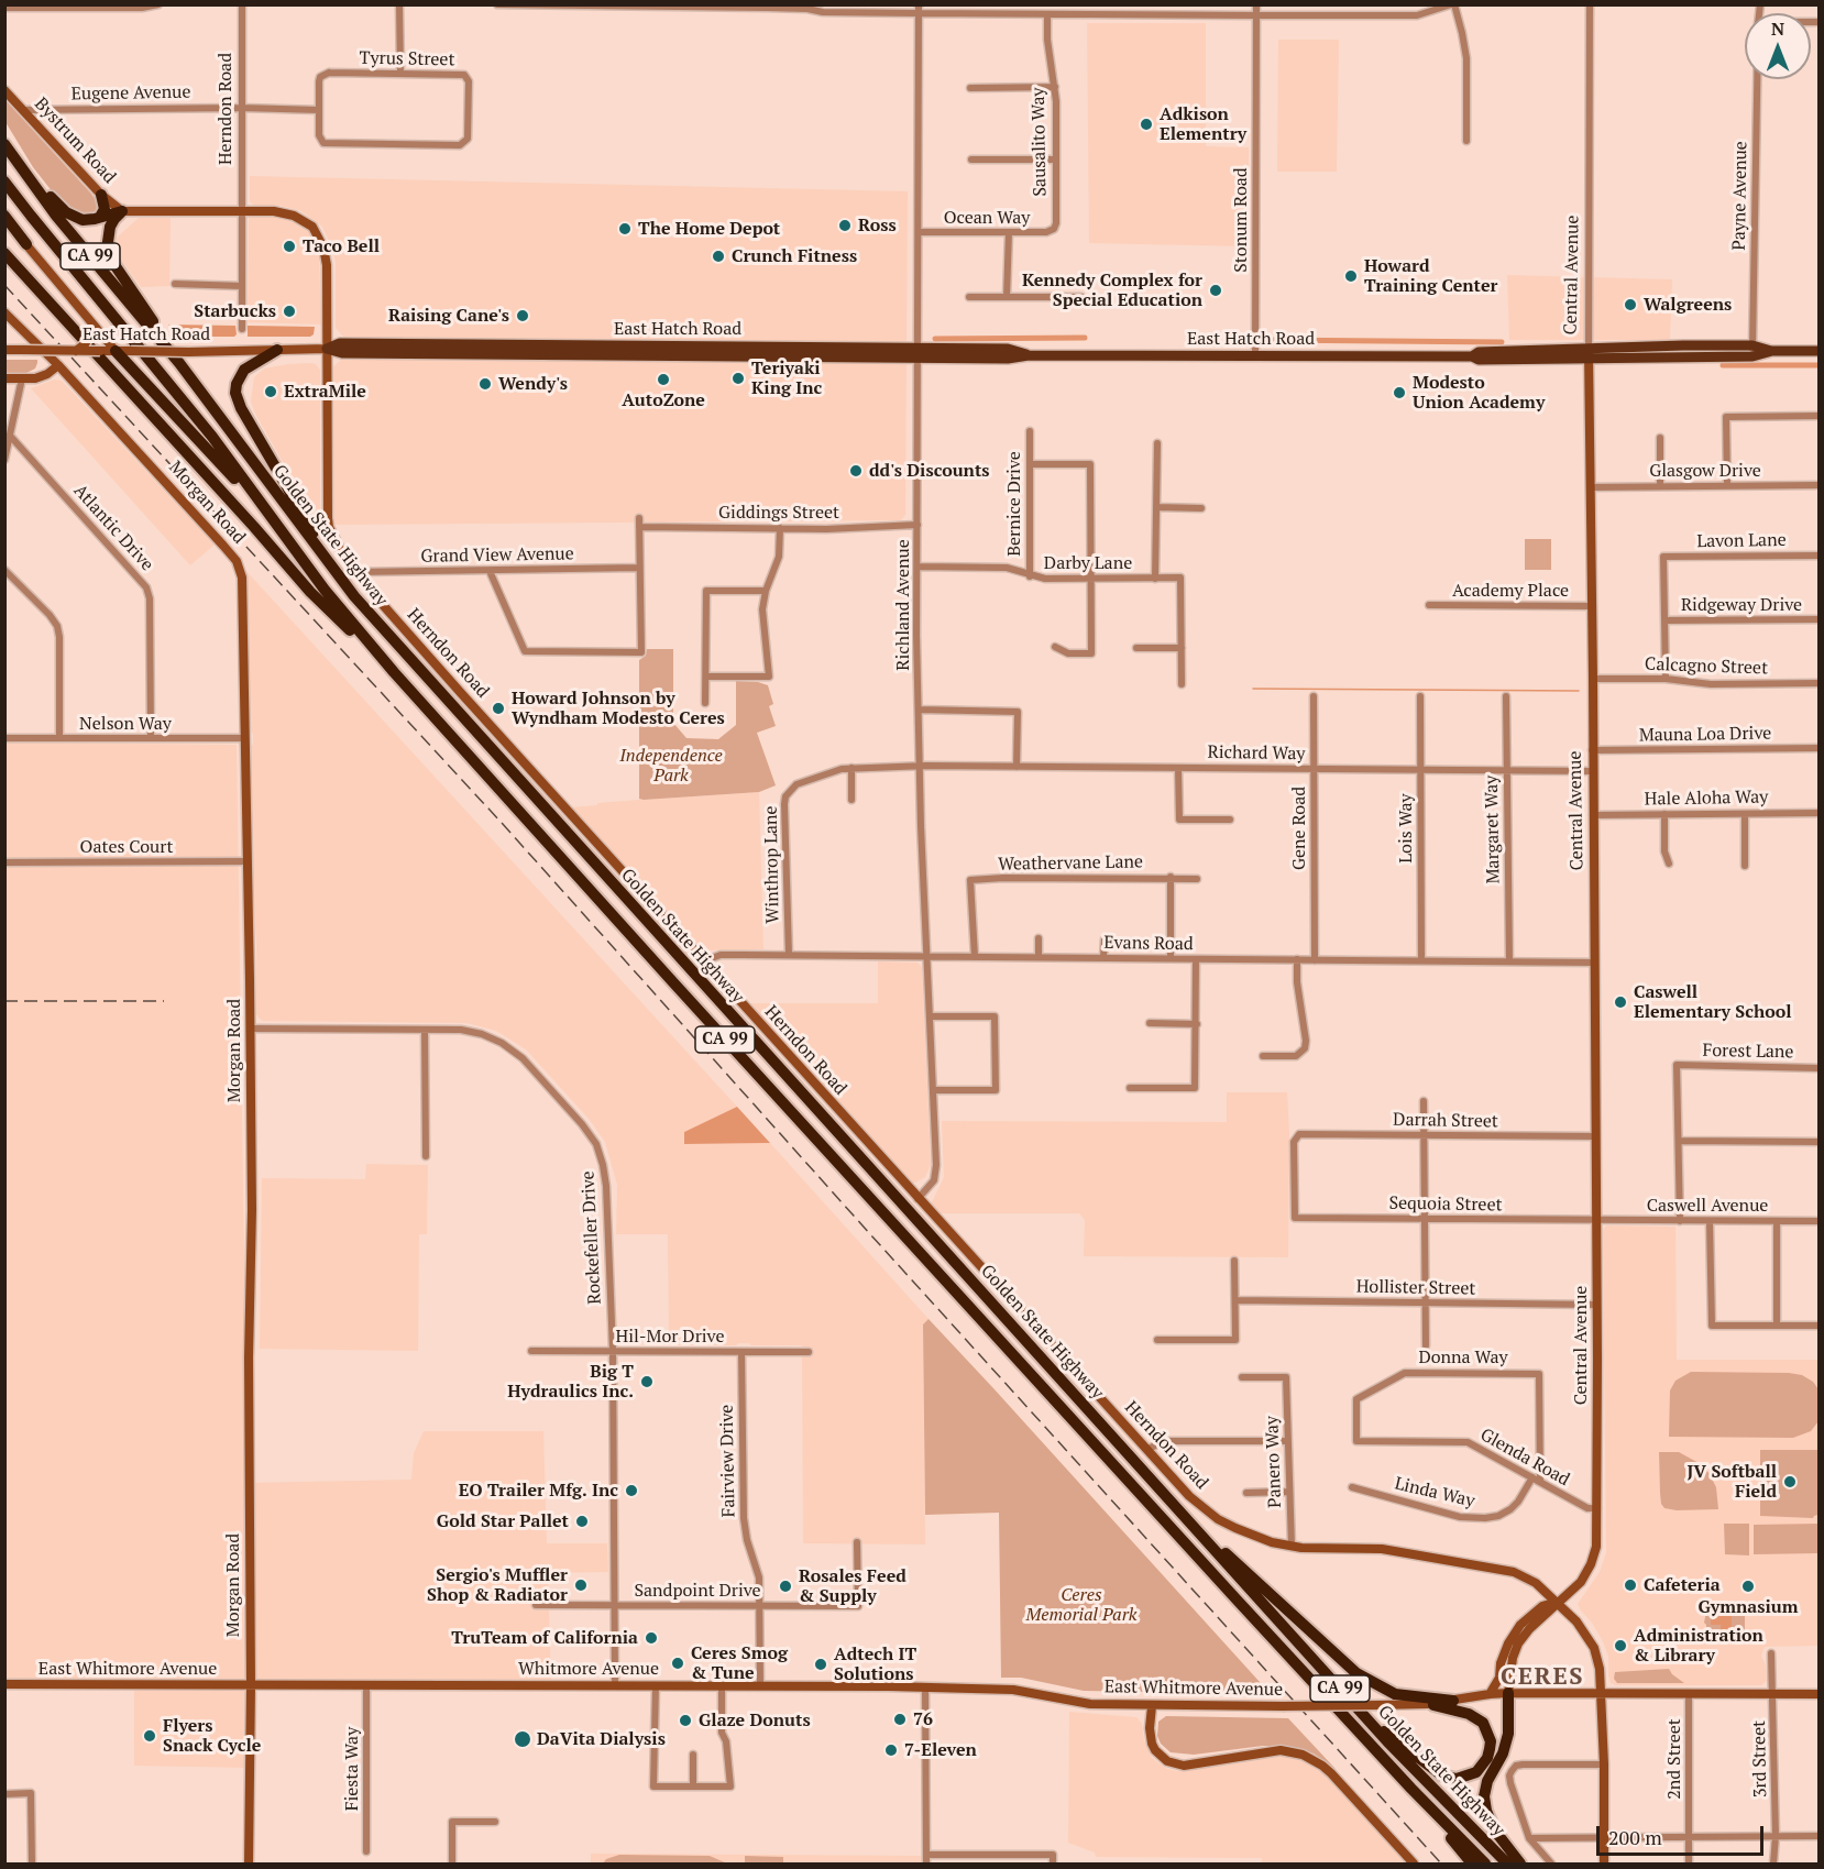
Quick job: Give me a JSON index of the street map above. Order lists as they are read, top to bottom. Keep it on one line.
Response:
{"streets":{"highway":["CA 99","Golden State Highway"],"main road":["East Hatch Road"],"street":["Tyrus Street","Eugene Avenue","Herndon Road","Bystrum Road","Sausalito Way","Payne Avenue","Ocean Way","Stonum Road","Central Avenue","Glasgow Drive","Morgan Road","Bernice Drive","Giddings Street","Atlantic Drive","Lavon Lane","Grand View Avenue","Darby Lane","Academy Place","Richland Avenue","Ridgeway Drive","Calcagno Street","Nelson Way","Mauna Loa Drive","Richard Way","Hale Aloha Way","Gene Road","Lois Way","Margaret Way","Oates Court","Weathervane Lane","Winthrop Lane","Evans Road","Forest Lane","Darrah Street","Sequoia Street","Caswell Avenue","Rockefeller Drive","Hollister Street","Hil-Mor Drive","Donna Way","Glenda Road","Fairview Drive","Panero Way","Linda Way","Sandpoint Drive","East Whitmore Avenue","Whitmore Avenue","2nd Street","3rd Street","Fiesta Way"]},"crossings":[["Tyrus Street","Eugene Avenue"],["Eugene Avenue","Herndon Road"],["Eugene Avenue","Bystrum Road"],["Herndon Road","Central Avenue"],["Herndon Road","East Hatch Road"],["Herndon Road","Grand View Avenue"],["Herndon Road","Richland Avenue"],["Herndon Road","Evans Road"],["Herndon Road","Panero Way"],["Herndon Road","East Whitmore Avenue"],["Sausalito Way","Ocean Way"],["Payne Avenue","East Hatch Road"],["Ocean Way","Richland Avenue"],["Stonum Road","East Hatch Road"],["Central Avenue","East Hatch Road"],["Central Avenue","Glasgow Drive"],["Central Avenue","Academy Place"],["Central Avenue","Calcagno Street"],["Central Avenue","Mauna Loa Drive"],["Central Avenue","Richard Way"],["Central Avenue","Hale Aloha Way"],["Central Avenue","Evans Road"],["Central Avenue","Darrah Street"],["Central Avenue","Sequoia Street"],["Central Avenue","Caswell Avenue"],["Central Avenue","Hollister Street"],["Central Avenue","Glenda Road"],["East Hatch Road","Richland Avenue"],["Morgan Road","Nelson Way"],["Morgan Road","Oates Court"],["Morgan Road","Rockefeller Drive"],["Morgan Road","East Whitmore Avenue"],["Morgan Road","Whitmore Avenue"],["Bernice Drive","Darby Lane"],["Giddings Street","Richland Avenue"],["Atlantic Drive","Nelson Way"],["Lavon Lane","Ridgeway Drive"],["Darby Lane","Richland Avenue"],["Richland Avenue","Richard Way"],["Richland Avenue","Winthrop Lane"],["Richland Avenue","Evans Road"],["Richard Way","Gene Road"],["Richard Way","Lois Way"],["Richard Way","Margaret Way"],["Richard Way","Winthrop Lane"],["Gene Road","Evans Road"],["Lois Way","Evans Road"],["Margaret Way","Evans Road"],["Weathervane Lane","Evans Road"],["Winthrop Lane","Evans Road"],["Darrah Street","Sequoia Street"],["Sequoia Street","Caswell Avenue"],["Rockefeller Drive","Hil-Mor Drive"],["Rockefeller Drive","Sandpoint Drive"],["Rockefeller Drive","Whitmore Avenue"],["Hil-Mor Drive","Fairview Drive"],["Donna Way","Glenda Road"],["Glenda Road","Linda Way"],["Fairview Drive","Sandpoint Drive"],["Fairview Drive","Whitmore Avenue"],["East Whitmore Avenue","Whitmore Avenue"],["East Whitmore Avenue","2nd Street"],["East Whitmore Avenue","3rd Street"],["Whitmore Avenue","Fiesta Way"]],"districts":["CERES"],"parks":["Independence Park","Ceres Memorial Park"],"places":["Adkison Elementry","Ross","The Home Depot","Taco Bell","Crunch Fitness","Howard Training Center","Kennedy Complex for Special Education","Walgreens","Starbucks","Raising Cane's","Teriyaki King Inc","AutoZone","Wendy's","ExtraMile","Modesto Union Academy","dd's Discounts","Howard Johnson by Wyndham Modesto Ceres","Caswell Elementary School","Big T Hydraulics Inc.","JV Softball Field","EO Trailer Mfg. Inc","Gold Star Pallet","Sergio's Muffler Shop & Radiator","Cafeteria","Rosales Feed & Supply","Gymnasium","TruTeam of California","Administration & Library","Ceres Smog & Tune","Adtech IT Solutions","76","Glaze Donuts","Flyers Snack Cycle","DaVita Dialysis","7-Eleven"],"scale_bar":"200 m","north":"top"}
